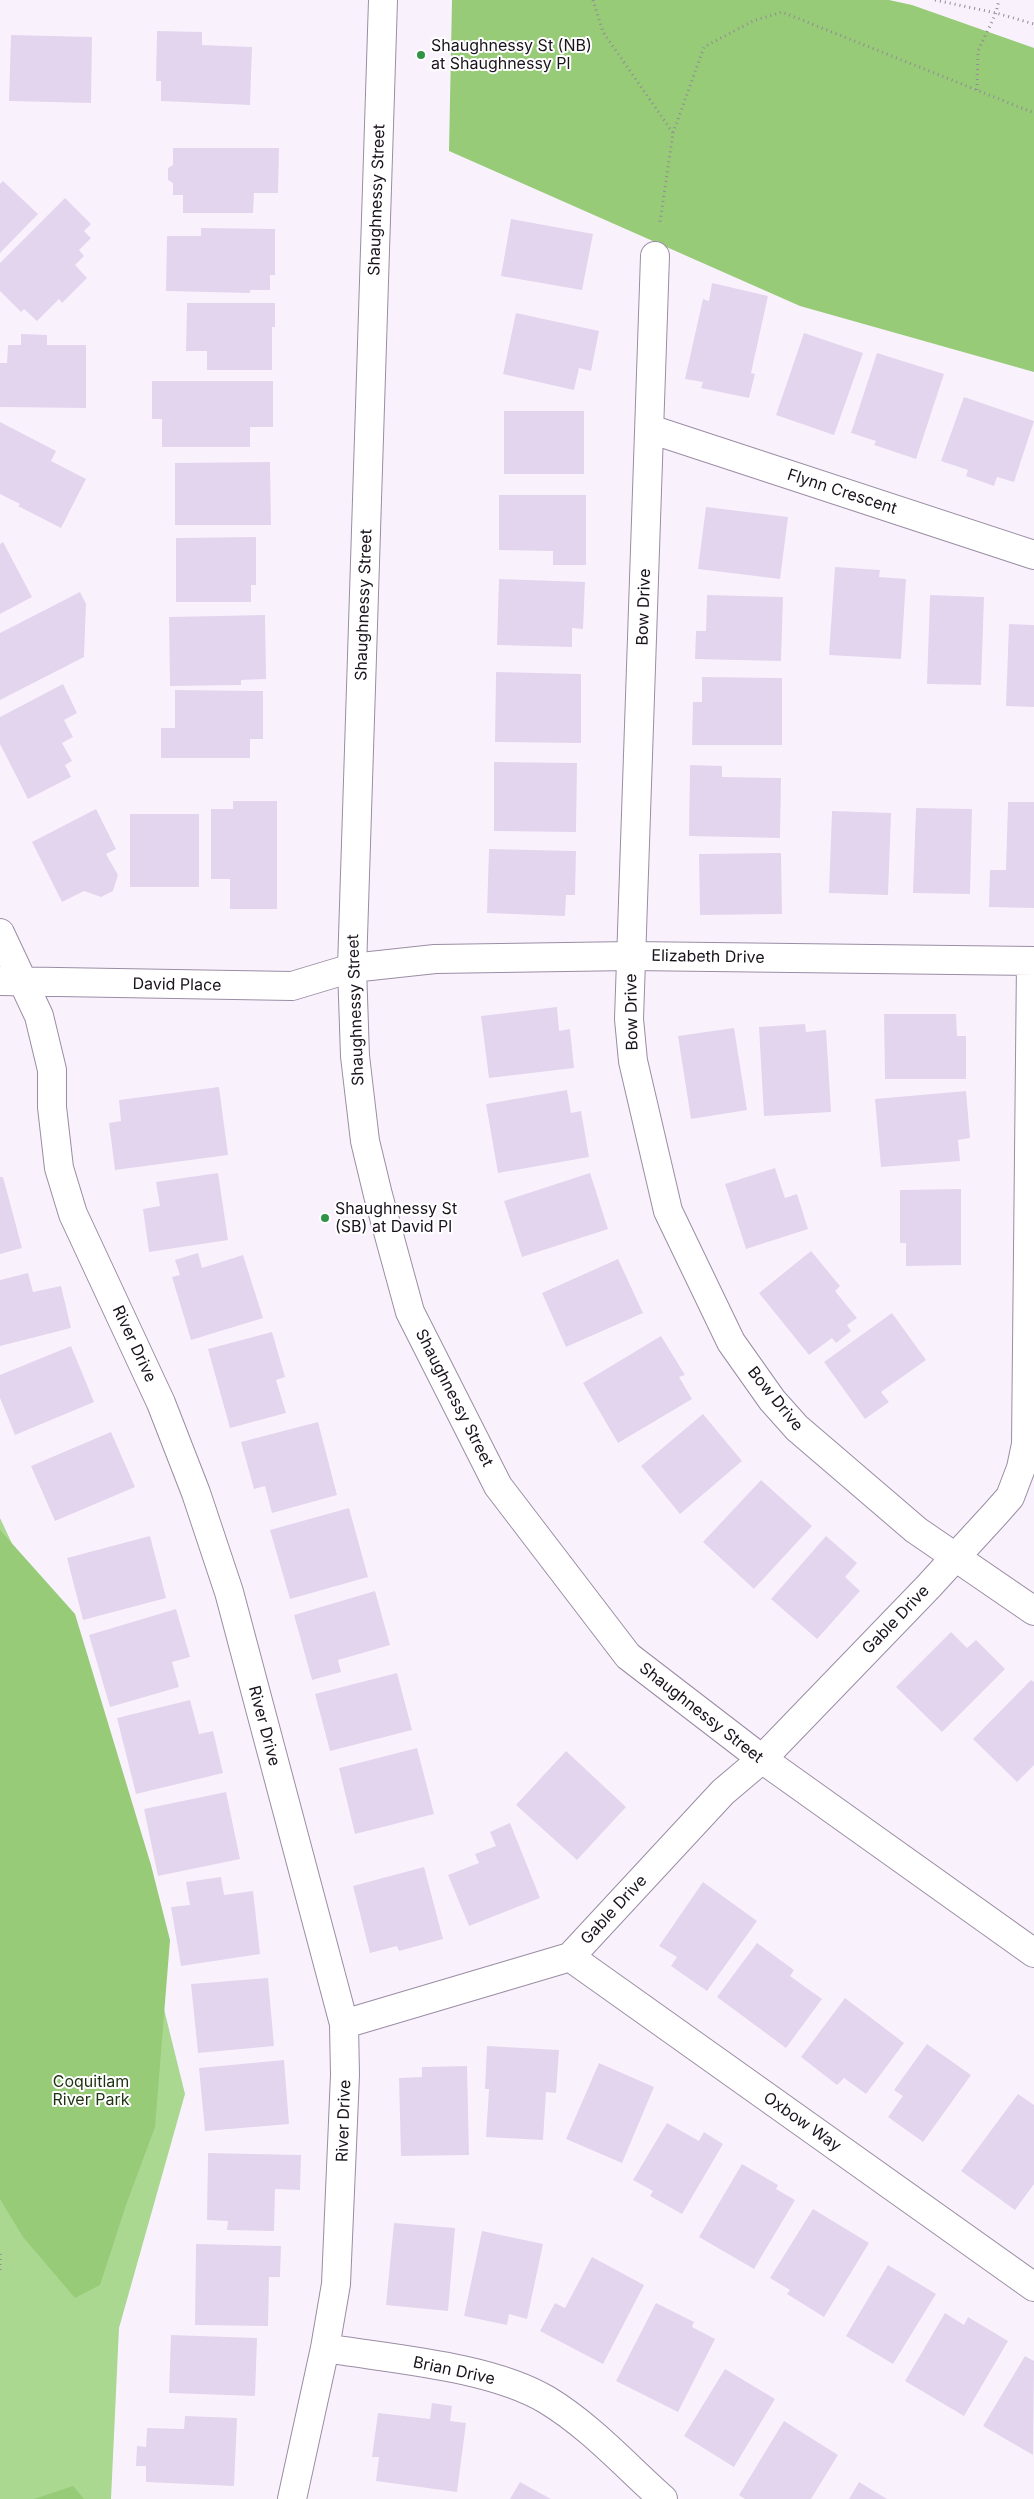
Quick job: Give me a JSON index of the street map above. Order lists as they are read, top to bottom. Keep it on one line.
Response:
{"streets":{"street":["Shaughnessy Street","Flynn Crescent","Bow Drive","Elizabeth Drive","David Place","River Drive","Gable Drive","Oxbow Way","Brian Drive"]},"crossings":[["Shaughnessy Street","Elizabeth Drive"],["Shaughnessy Street","David Place"],["Shaughnessy Street","Gable Drive"],["Flynn Crescent","Bow Drive"],["Bow Drive","Elizabeth Drive"],["Bow Drive","Gable Drive"],["Elizabeth Drive","David Place"],["Elizabeth Drive","Gable Drive"],["David Place","River Drive"],["River Drive","Gable Drive"],["River Drive","Brian Drive"],["Gable Drive","Oxbow Way"]],"parks":["Coquitlam River Park"],"places":["Shaughnessy St (NB) at Shaughnessy Pl","Shaughnessy St (SB) at David Pl"]}
